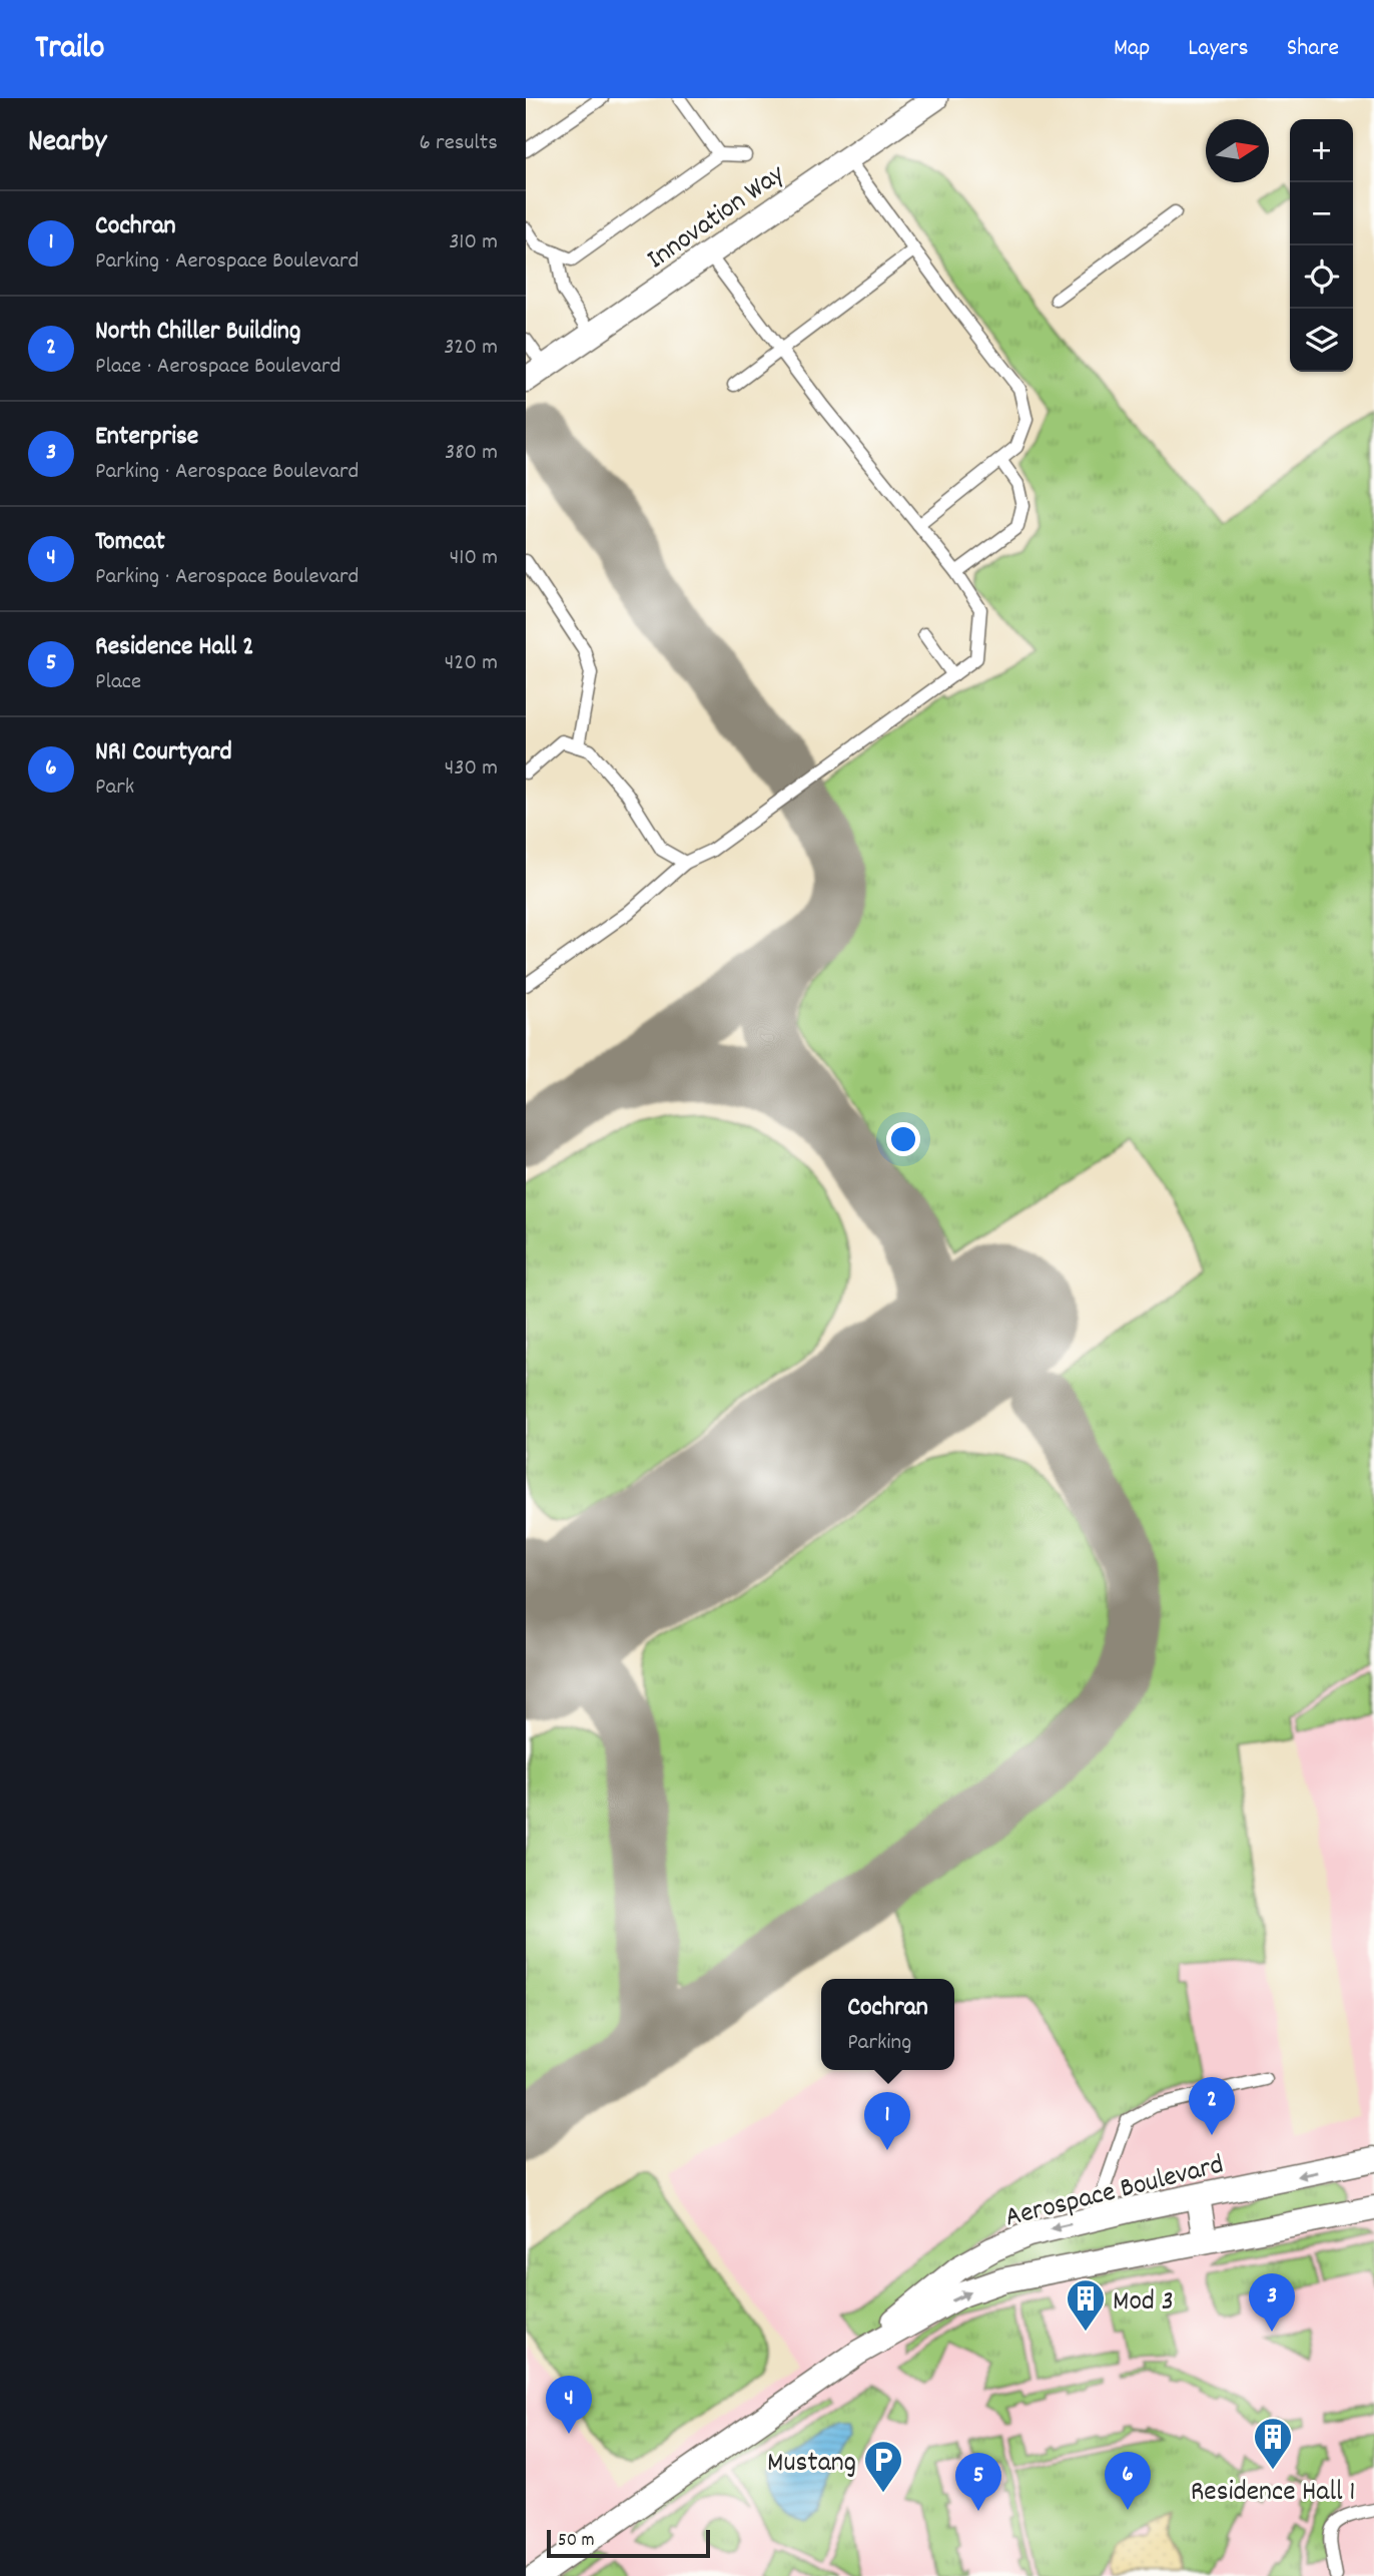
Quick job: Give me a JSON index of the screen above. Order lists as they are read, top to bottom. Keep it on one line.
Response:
{"streets":{"street":["Innovation Way","Aerospace Boulevard"]},"places":{"building":["Mod 3","Residence Hall 1"],"parking":["Mustang"]},"scale_bar":"50 m","north":"right","page":{"header":"Trailo","nav":["Map","Layers","Share"],"heading":["Nearby","6 results"],"map_buttons":["+","−"],"list":[{"mark":"1","name":"Cochran","note":"Parking · Aerospace Boulevard","value":"310 m"},{"mark":"2","name":"North Chiller Building","note":"Place · Aerospace Boulevard","value":"320 m"},{"mark":"3","name":"Enterprise","note":"Parking · Aerospace Boulevard","value":"380 m"},{"mark":"4","name":"Tomcat","note":"Parking · Aerospace Boulevard","value":"410 m"},{"mark":"5","name":"Residence Hall 2","note":"Place","value":"420 m"},{"mark":"6","name":"NR1 Courtyard","note":"Park","value":"430 m"}],"popup":["Cochran","Parking"],"pins":["2","1","3","4","6","5"],"scale":"50 m"}}
